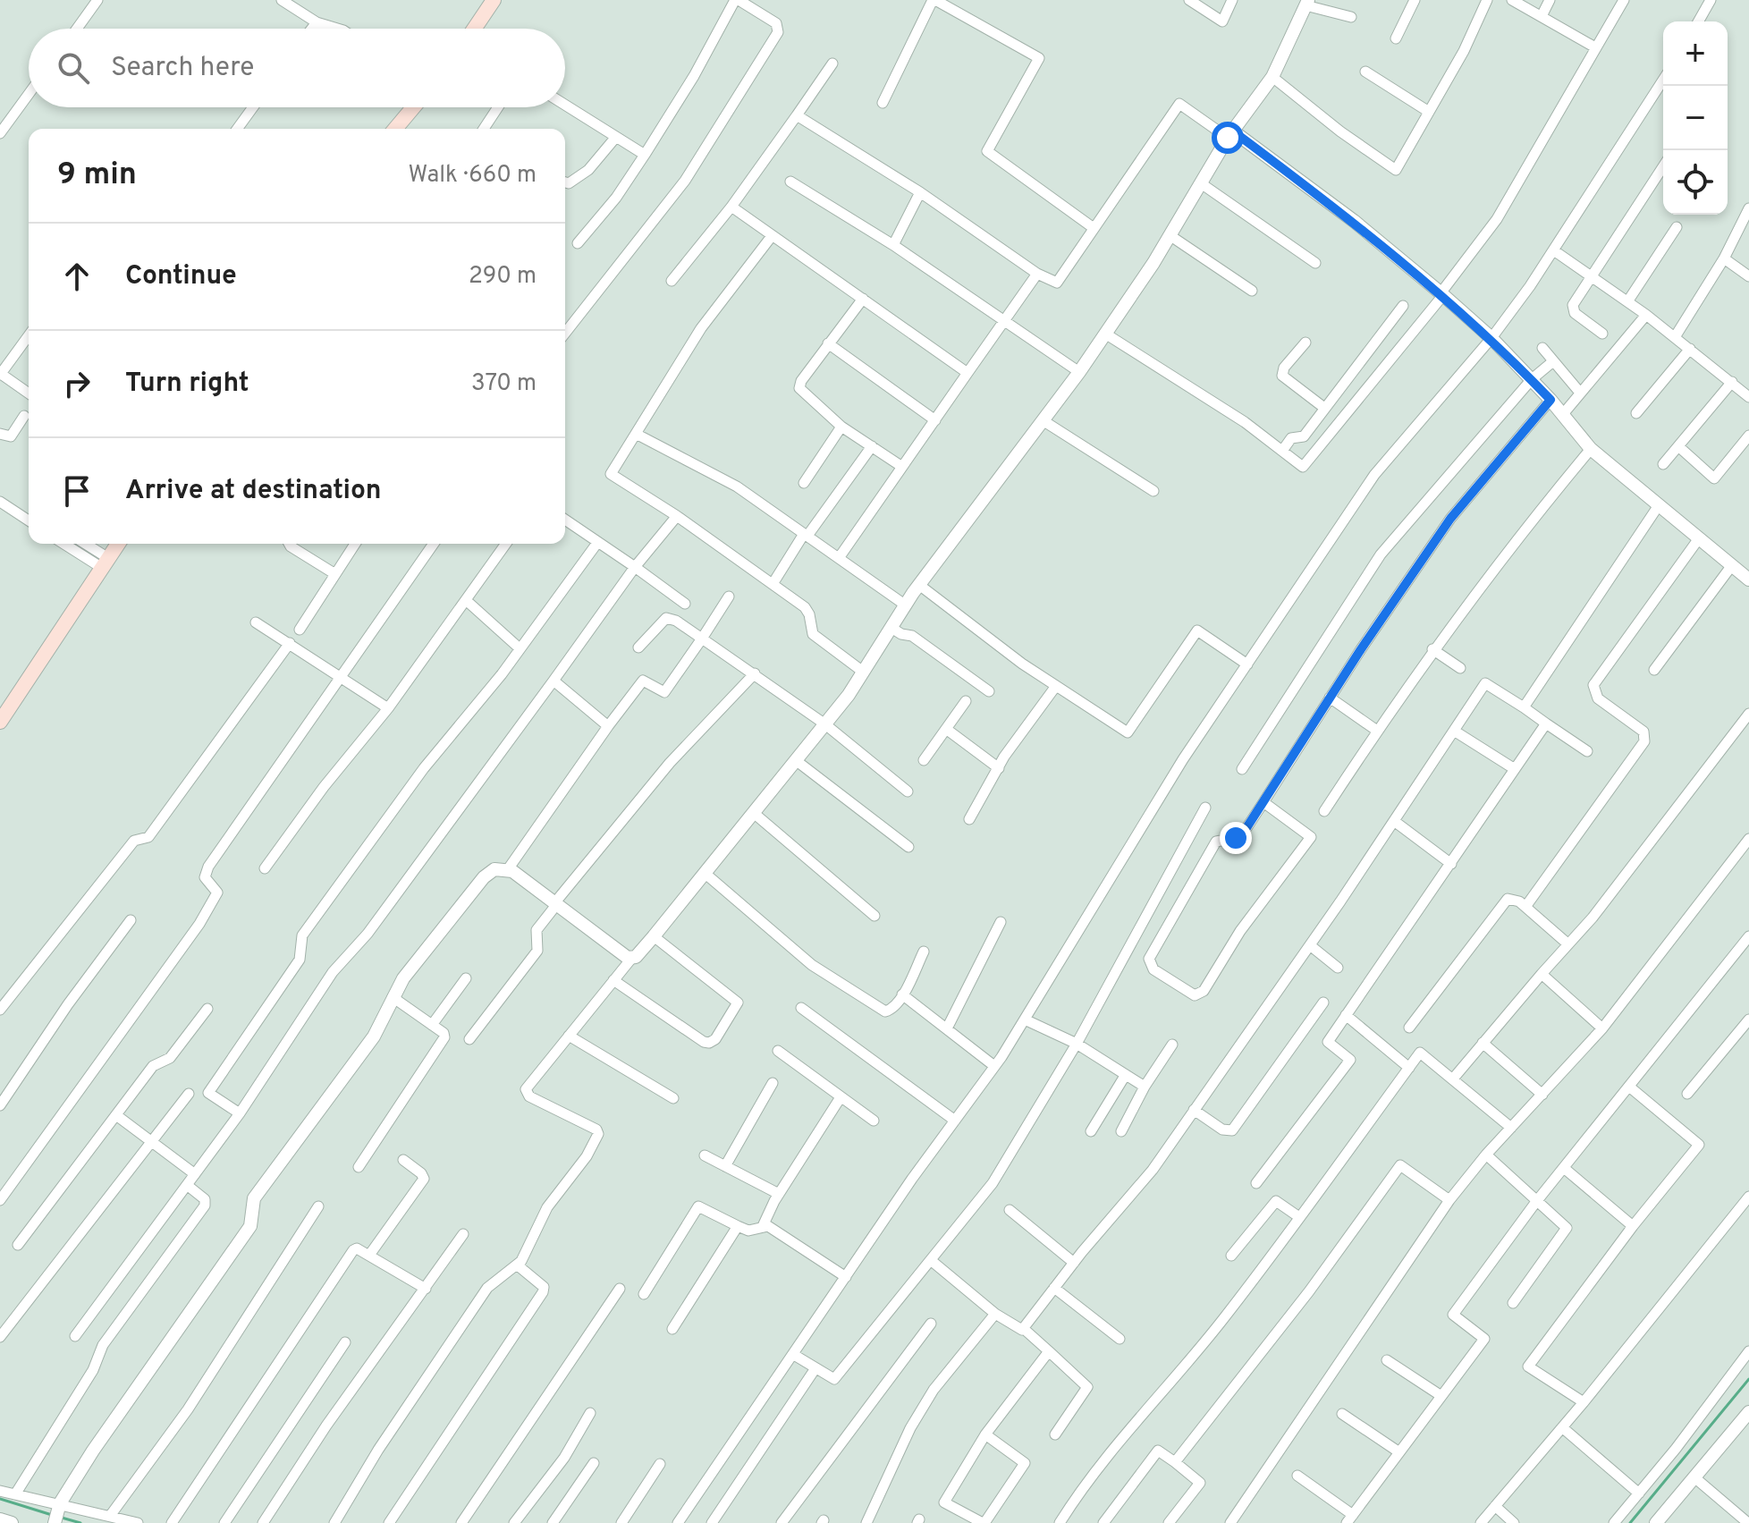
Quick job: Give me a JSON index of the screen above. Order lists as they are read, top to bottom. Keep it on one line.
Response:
{"page":{"map_buttons":["+","−"],"search":"Search here","heading":["9 min","Walk · 660 m"],"list":[["Continue","290 m"],["Turn right","370 m"],"Arrive at destination"]}}
